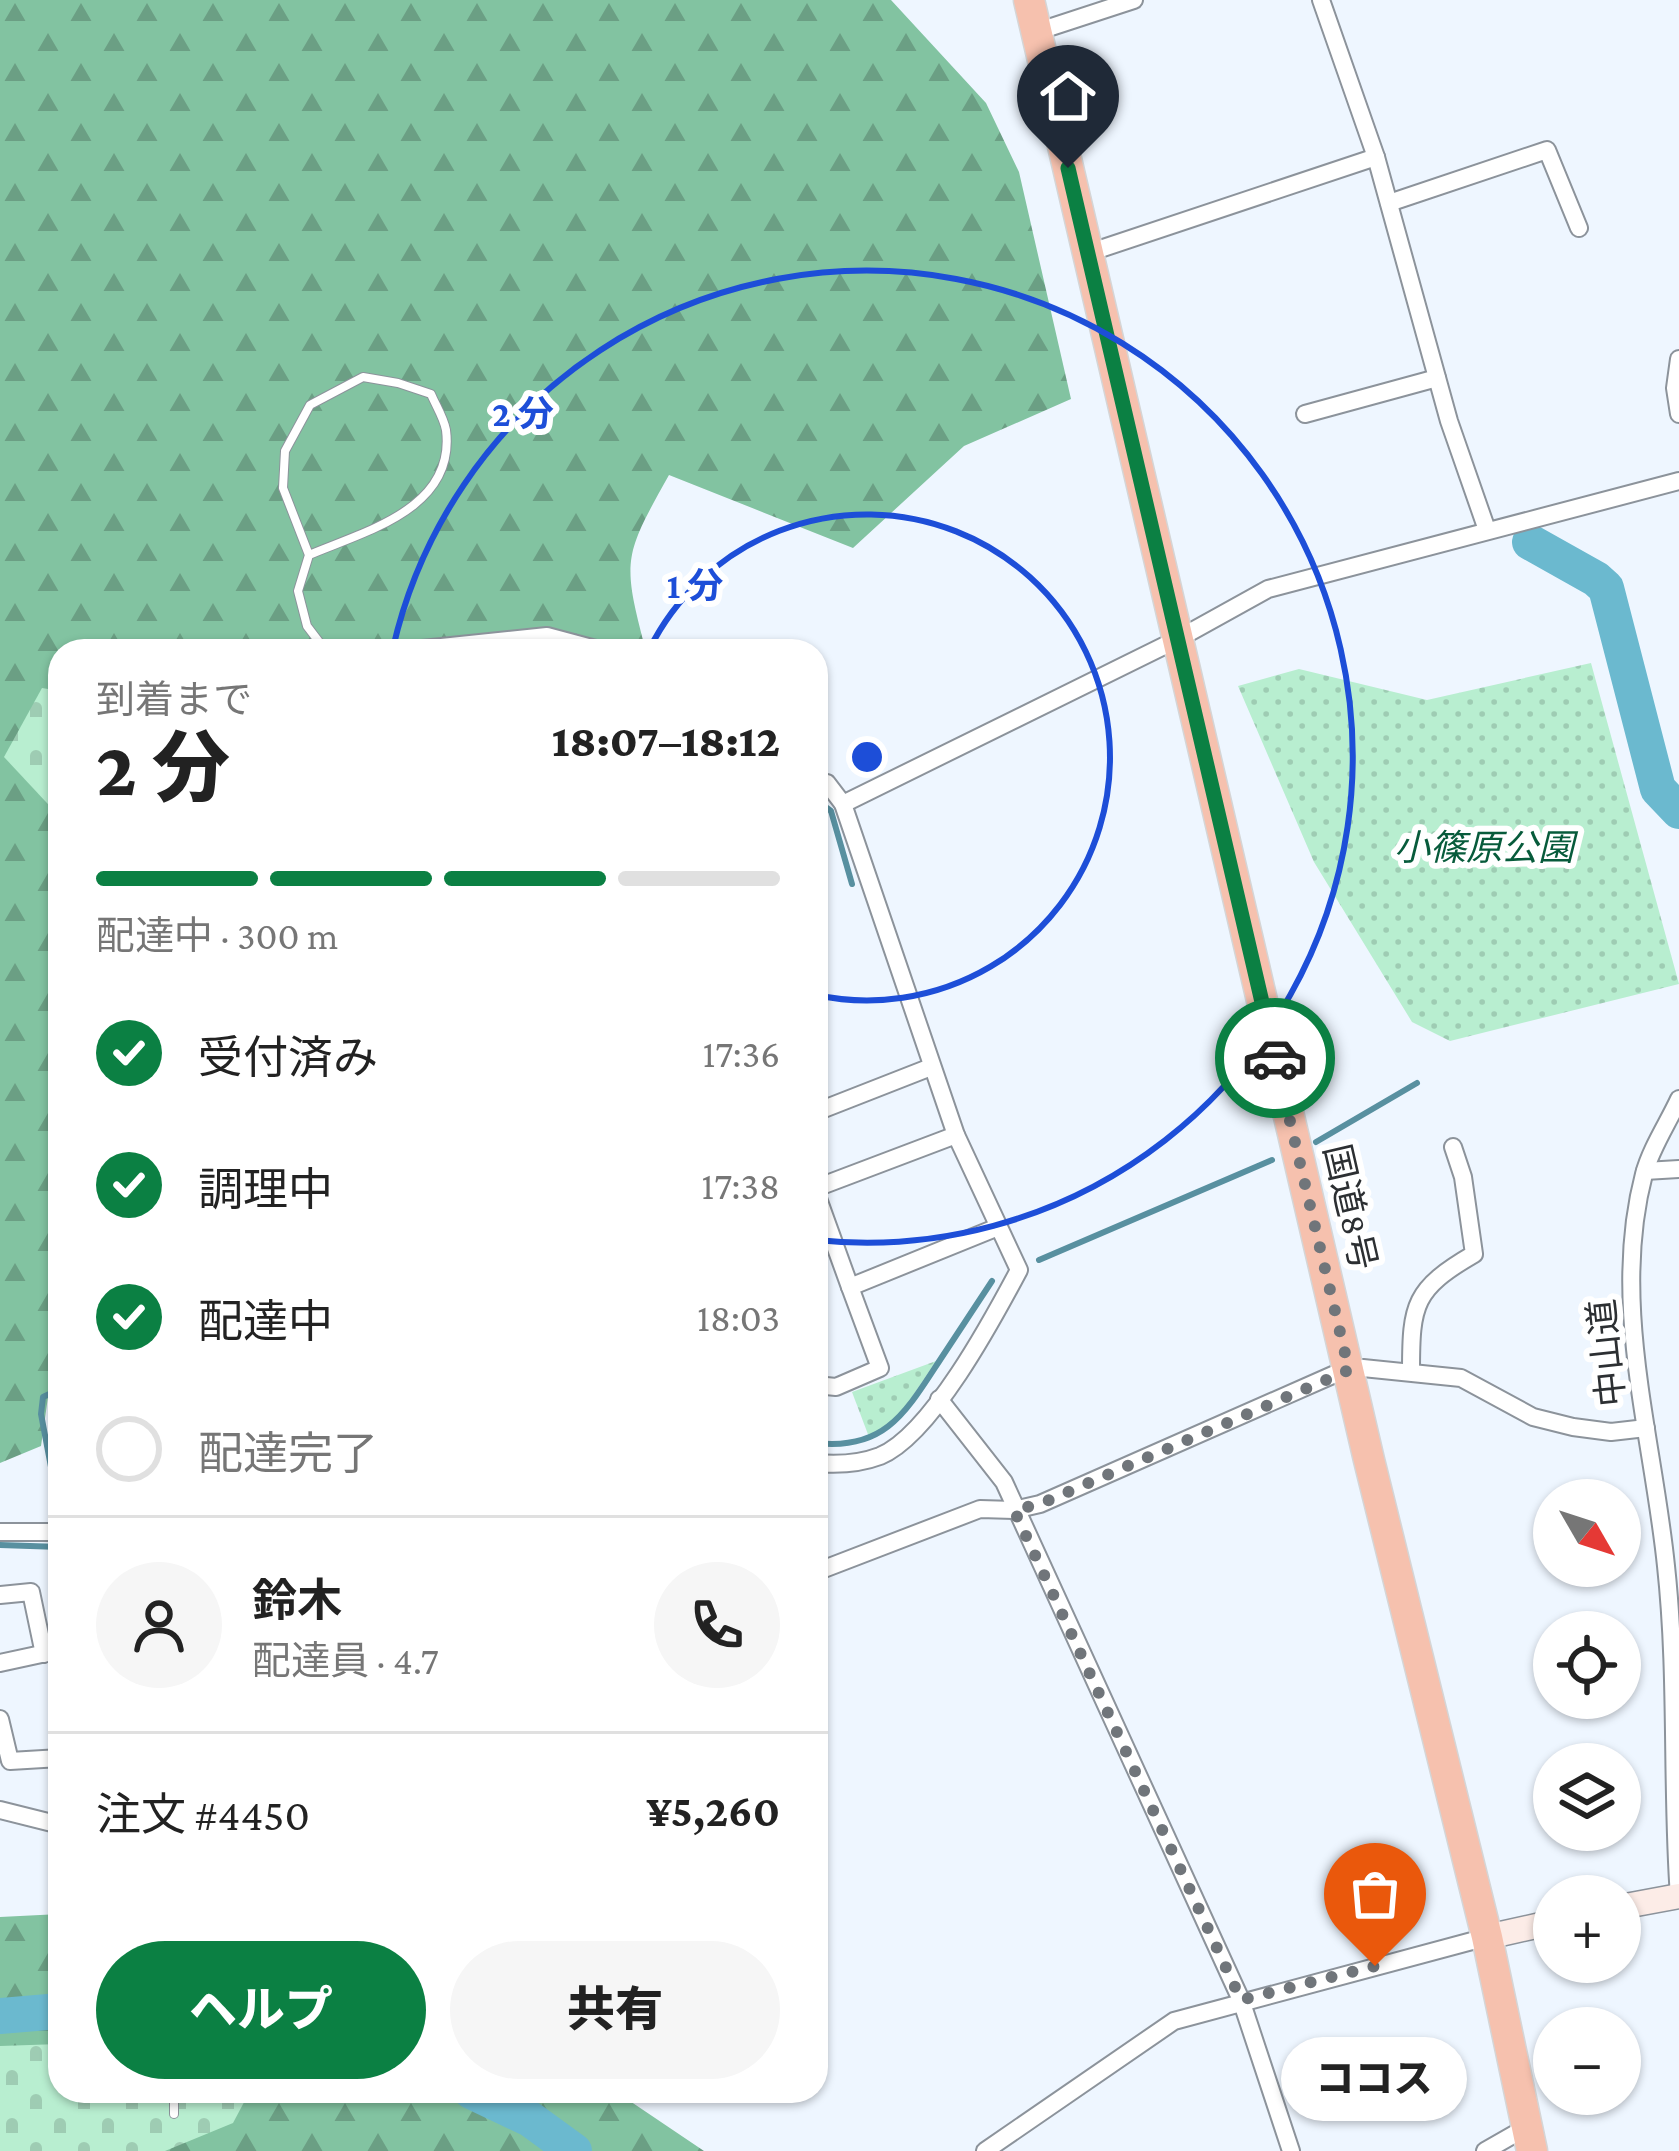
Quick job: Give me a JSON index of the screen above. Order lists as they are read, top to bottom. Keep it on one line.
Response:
{"streets":{"highway":["国道8号"],"street":["中山道"]},"parks":["小篠原公園"],"places":["ココス"],"north":"bottom right","page":{"heading":["2 分","到着まで","18:07–18:12"],"panel":["鈴木","配達員 · 4.7","注文 #4450","¥5,260"],"bar":"配達中 · 300 m","list":[["受付済み","17:36"],["調理中","17:38"],["配達中","18:03"],"配達完了"],"map_buttons":["+","−"],"buttons":["ヘルプ","共有"],"bubble":"ココス"},"rings":["2 分","1 分"]}
